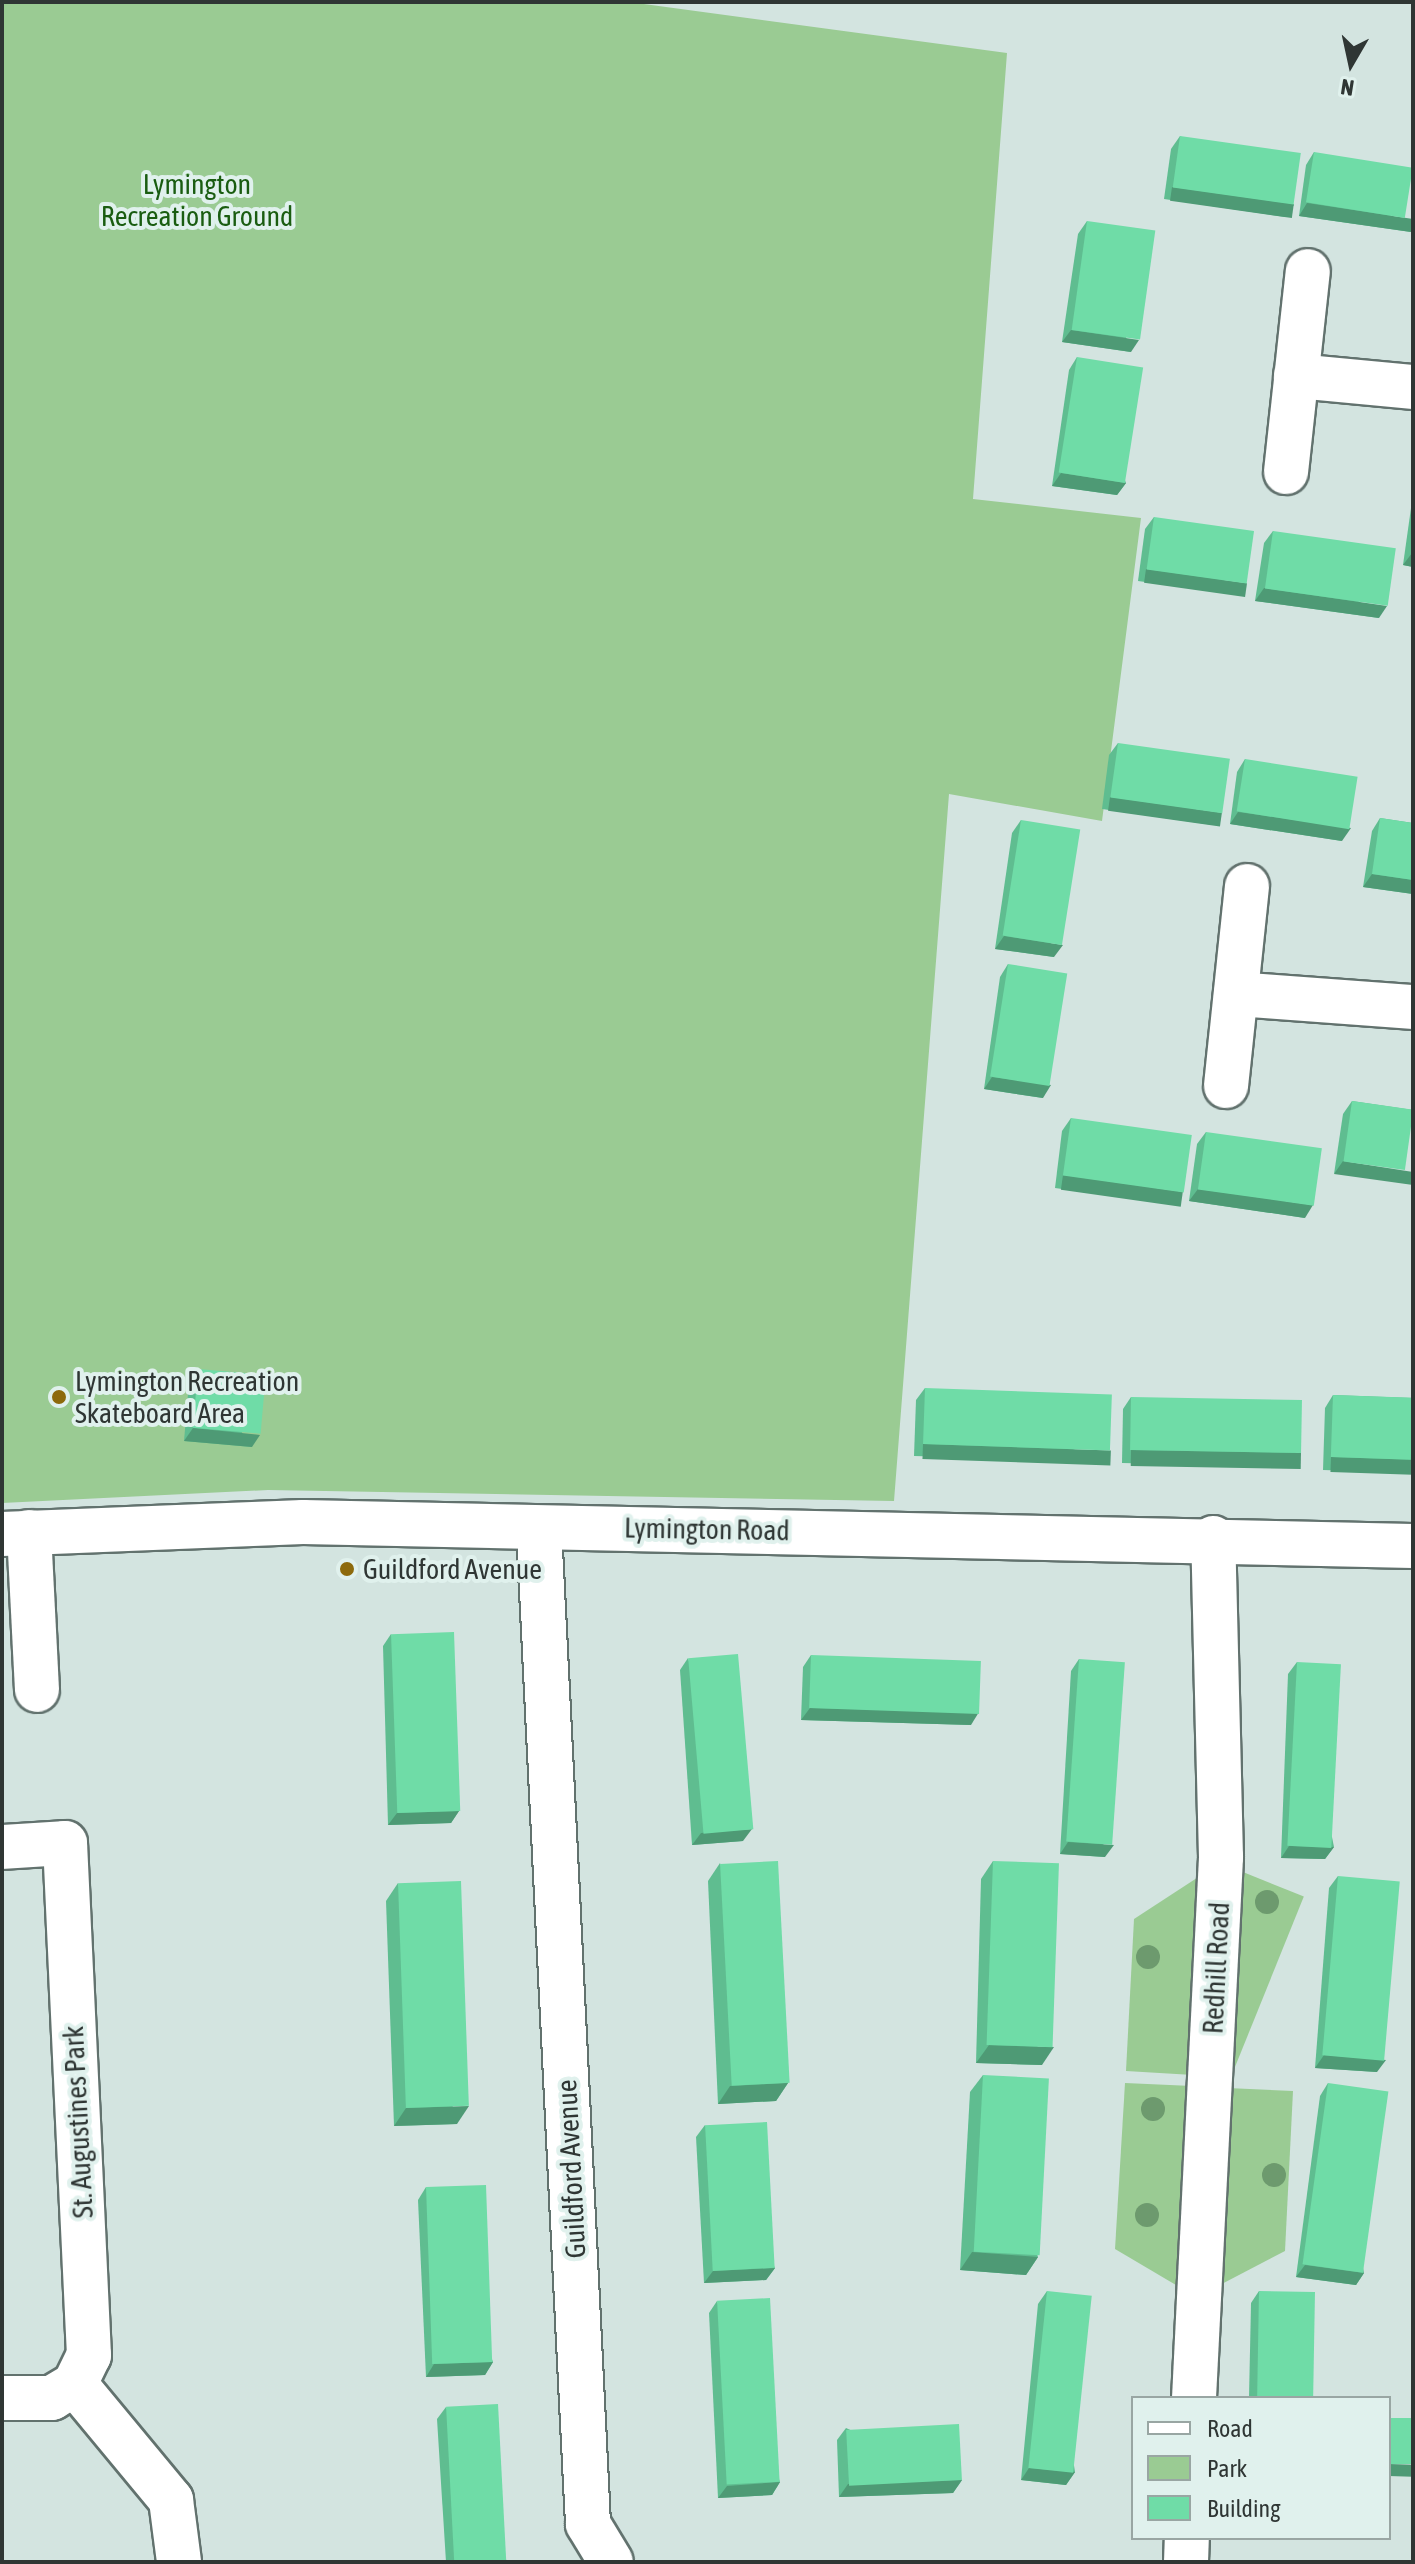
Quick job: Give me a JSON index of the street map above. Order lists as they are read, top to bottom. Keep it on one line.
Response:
{"streets":{"street":["Lymington Road","Redhill Road","St. Augustines Park","Guildford Avenue"]},"crossings":[["Lymington Road","Redhill Road"],["Lymington Road","Guildford Avenue"]],"parks":["Lymington Recreation Ground"],"places":["Lymington Recreation Skateboard Area","Guildford Avenue"],"legend":["Road","Park","Building"],"north":"bottom"}
